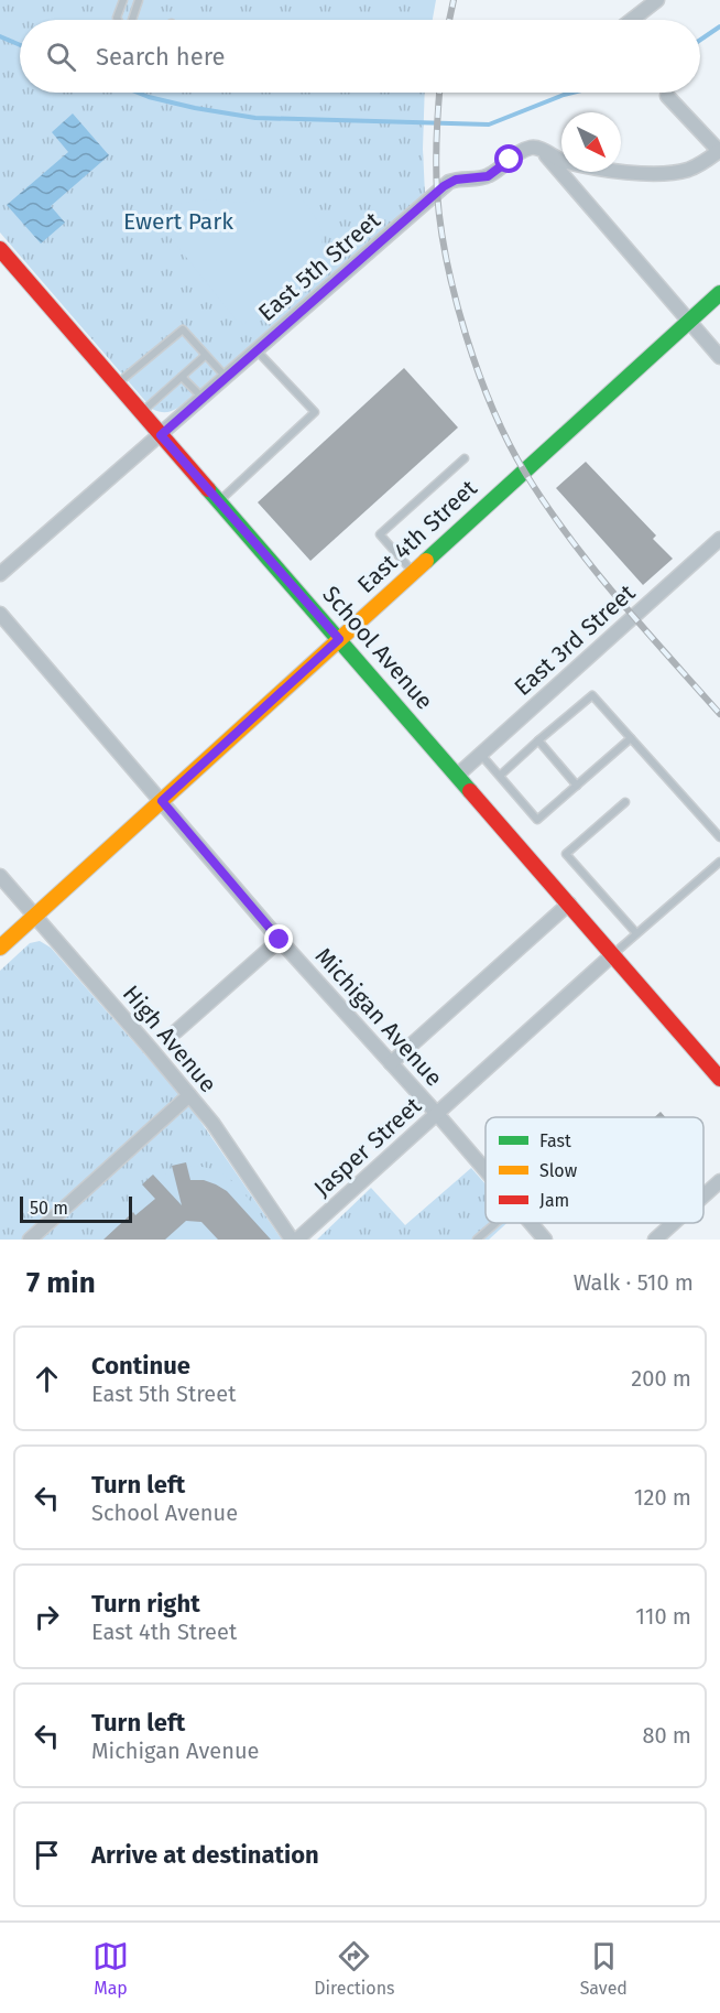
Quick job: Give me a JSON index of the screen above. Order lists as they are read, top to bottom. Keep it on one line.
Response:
{"streets":{"street":["East 5th Street","East 4th Street","East 3rd Street","School Avenue","Michigan Avenue","High Avenue","Jasper Street"]},"crossings":[["East 5th Street","School Avenue"],["East 4th Street","School Avenue"],["East 4th Street","Michigan Avenue"],["East 4th Street","High Avenue"],["East 3rd Street","School Avenue"],["School Avenue","Jasper Street"],["Michigan Avenue","Jasper Street"]],"parks":["Ewert Park"],"legend":["Fast","Slow","Jam"],"scale_bar":"50 m","north":"bottom right","page":{"search":"Search here","scale":"50 m","heading":["7 min","Walk · 510 m"],"list":[["Continue","East 5th Street","200 m"],["Turn left","School Avenue","120 m"],["Turn right","East 4th Street","110 m"],["Turn left","Michigan Avenue","80 m"],"Arrive at destination"],"nav":["Map","Directions","Saved"]}}
